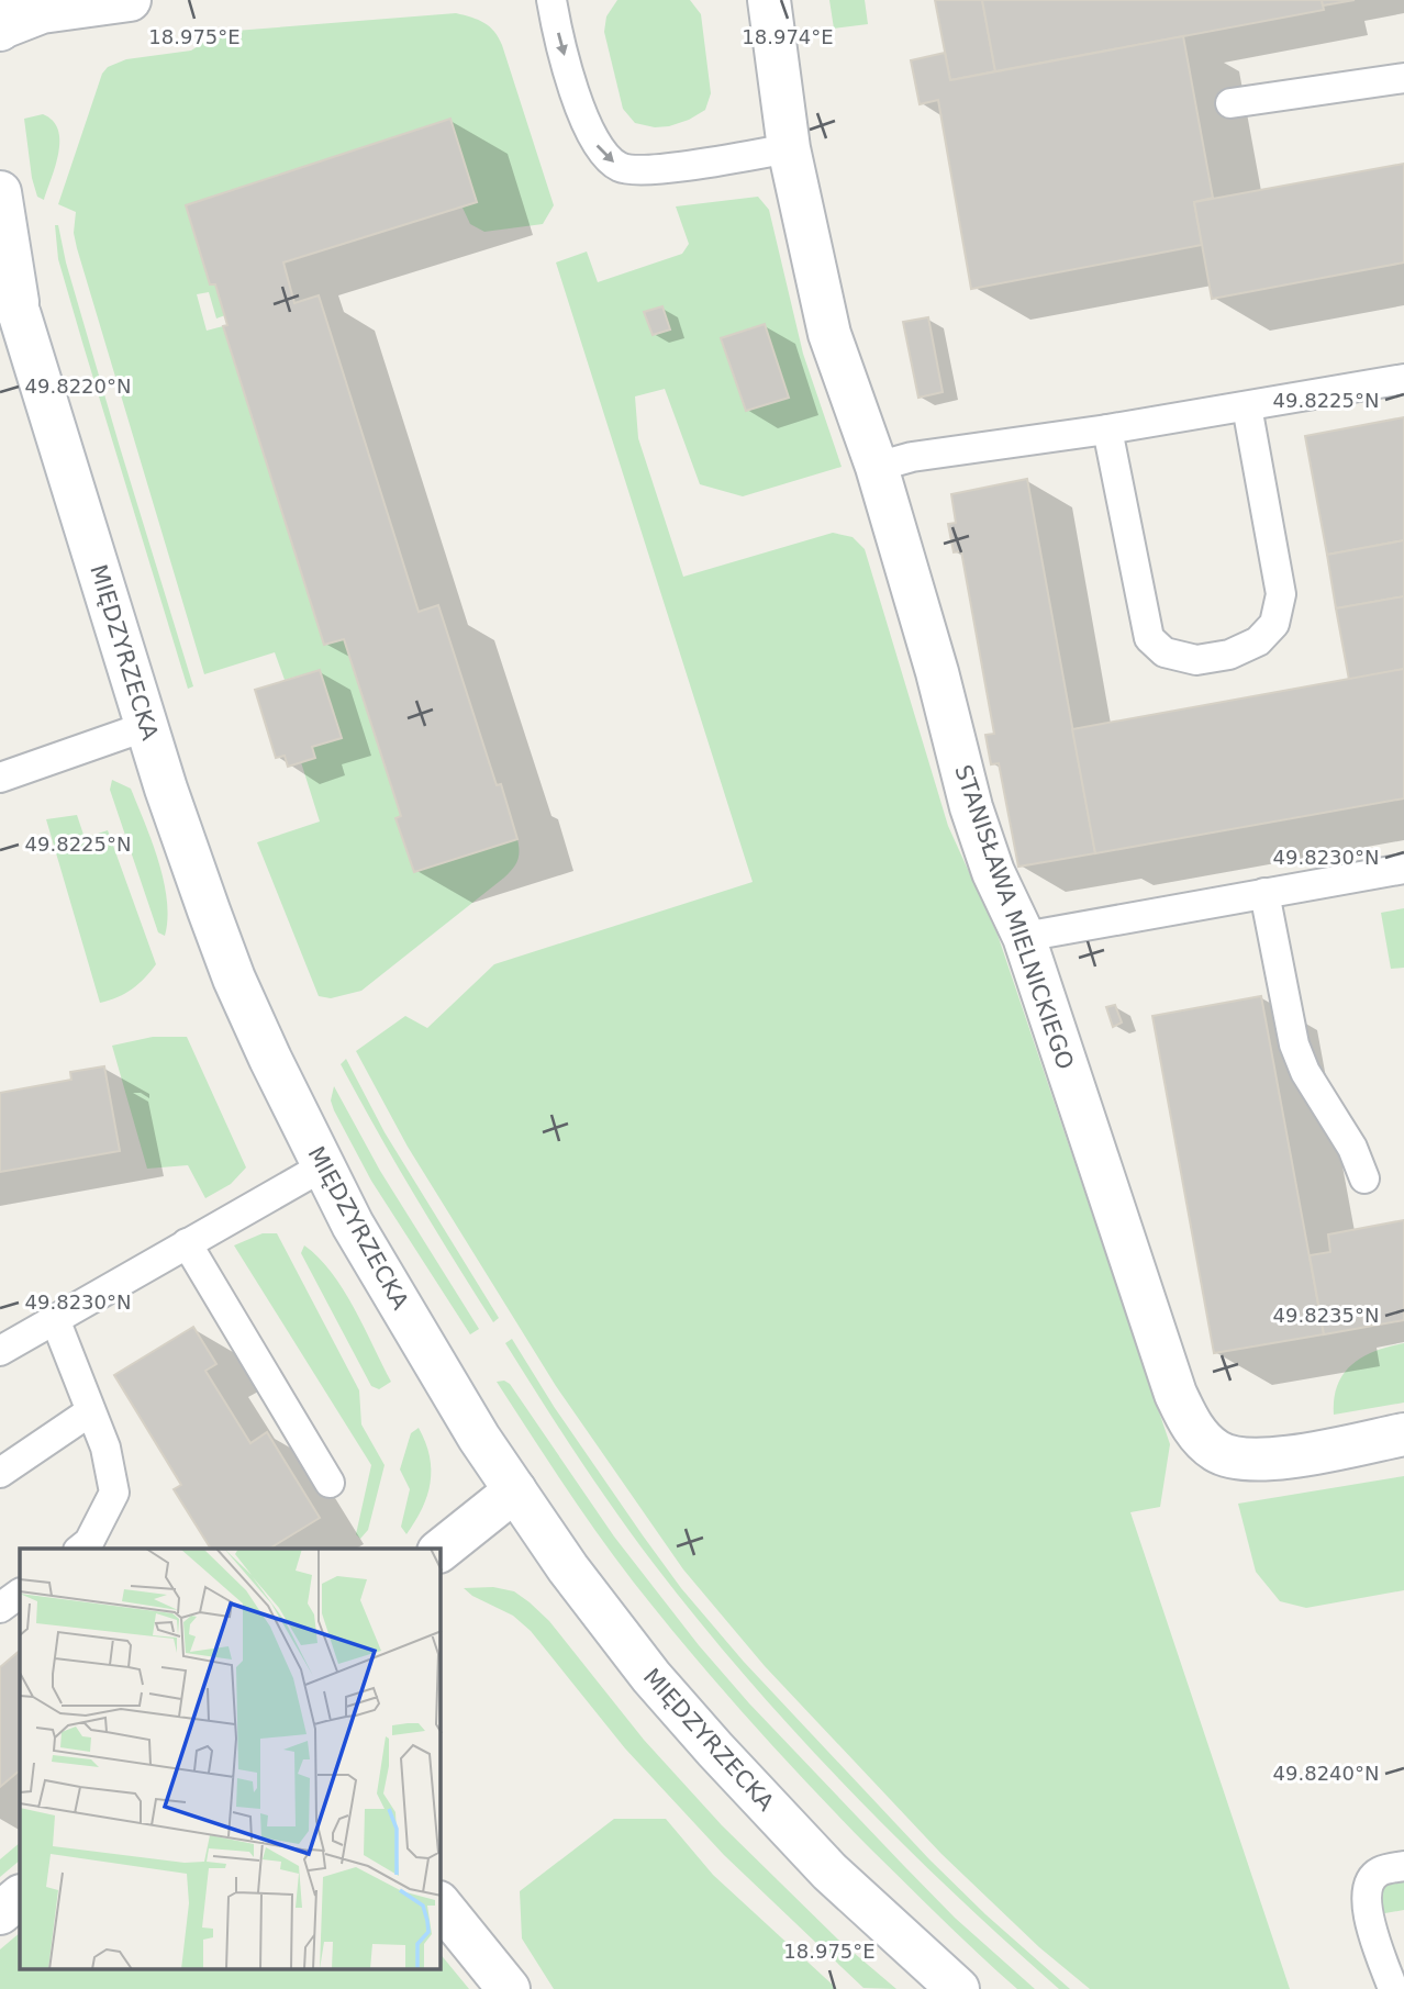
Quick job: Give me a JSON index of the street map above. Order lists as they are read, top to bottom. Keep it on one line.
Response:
{"streets":{"main road":["MIĘDZYRZECKA","STANISŁAWA MIELNICKIEGO"]},"coordinates":["18.975°E","18.974°E","49.8220°N","49.8225°N","49.8230°N","49.8235°N","49.8240°N"]}
